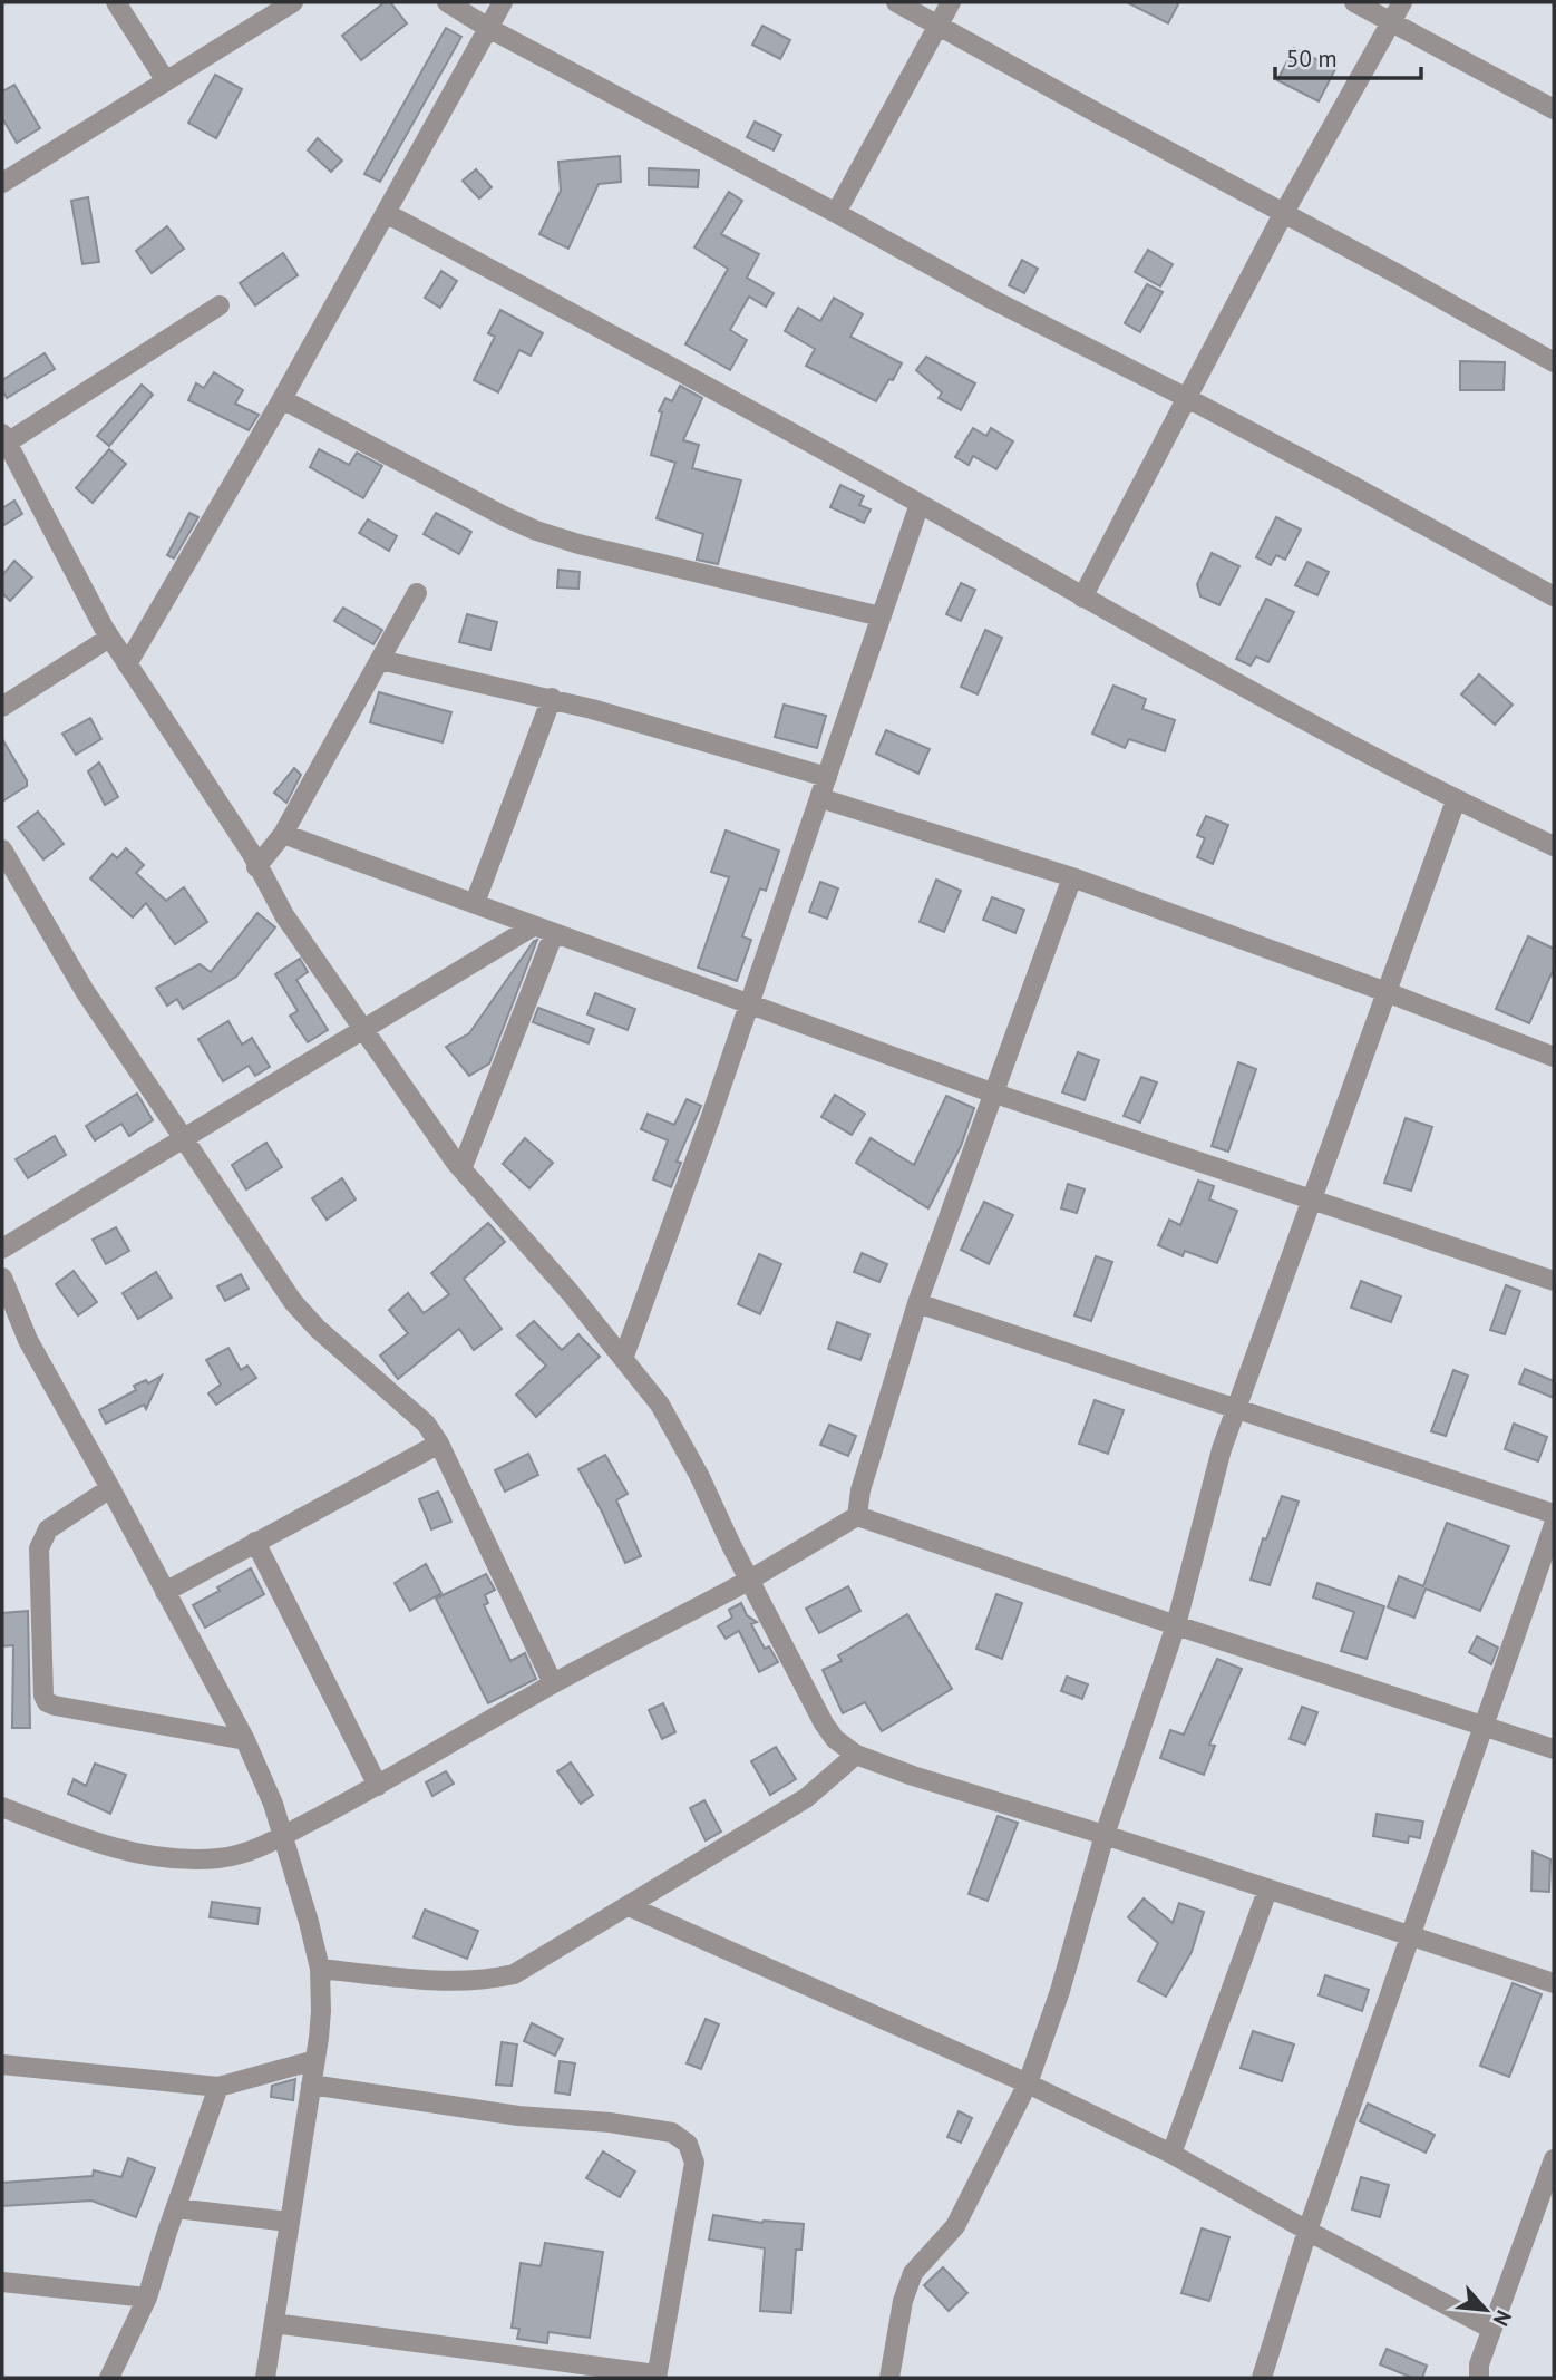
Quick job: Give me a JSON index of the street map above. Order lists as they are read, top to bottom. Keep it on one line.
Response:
{"scale_bar":"50 m","north":"bottom right"}
